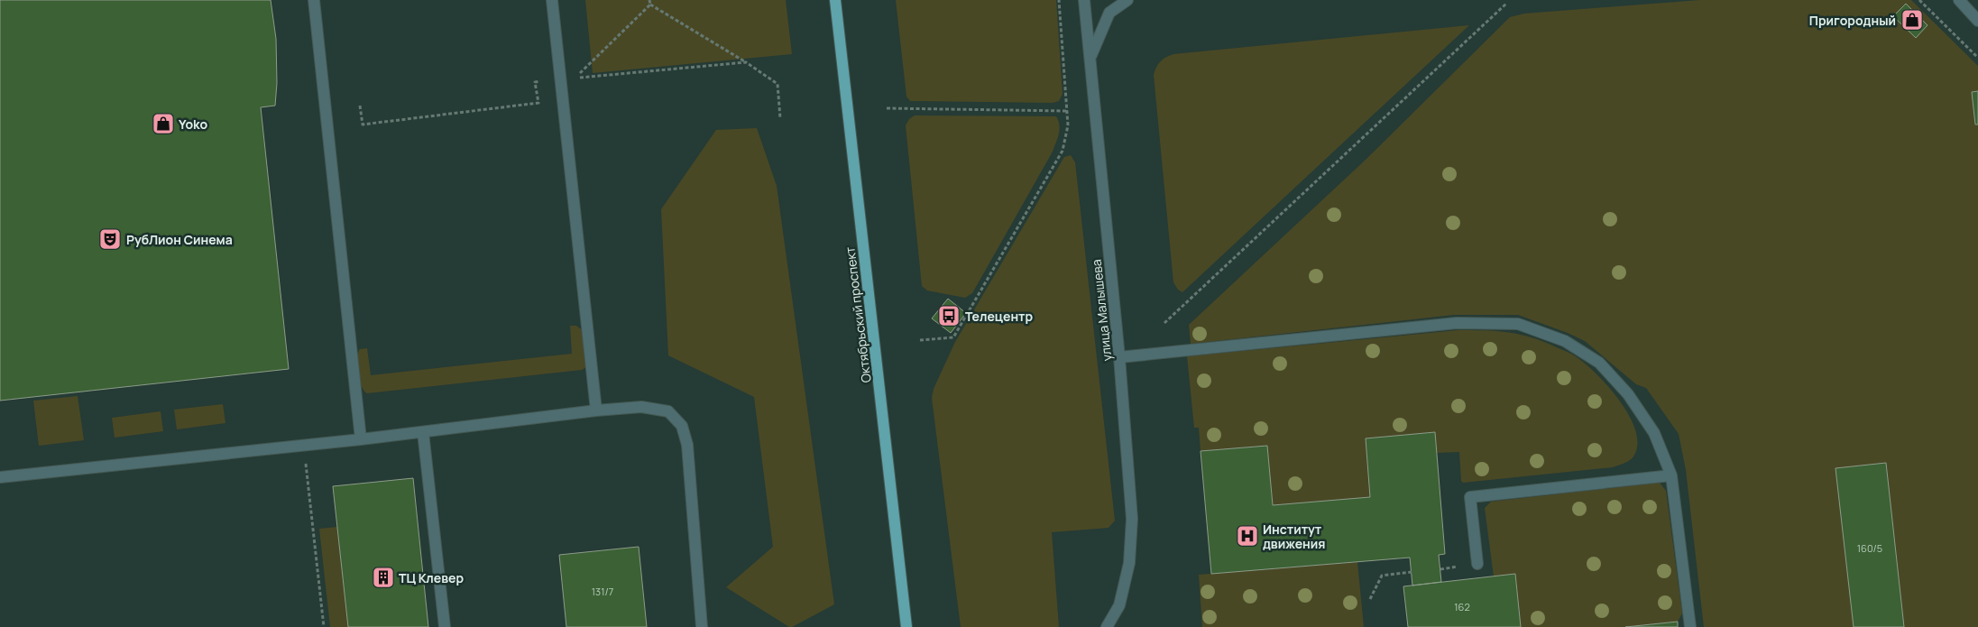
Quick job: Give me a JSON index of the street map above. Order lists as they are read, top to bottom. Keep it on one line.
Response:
{"streets":{"main road":["Октябрьский проспект"],"street":["улица Малышева"]},"places":{"shop":["Пригородный","Yoko"],"theatre":["РубЛион Синема"],"bus stop":["Телецентр"],"hospital":["Институт движения"],"building":["ТЦ Клевер"]},"house_numbers":["160/5","131/7","162"]}
